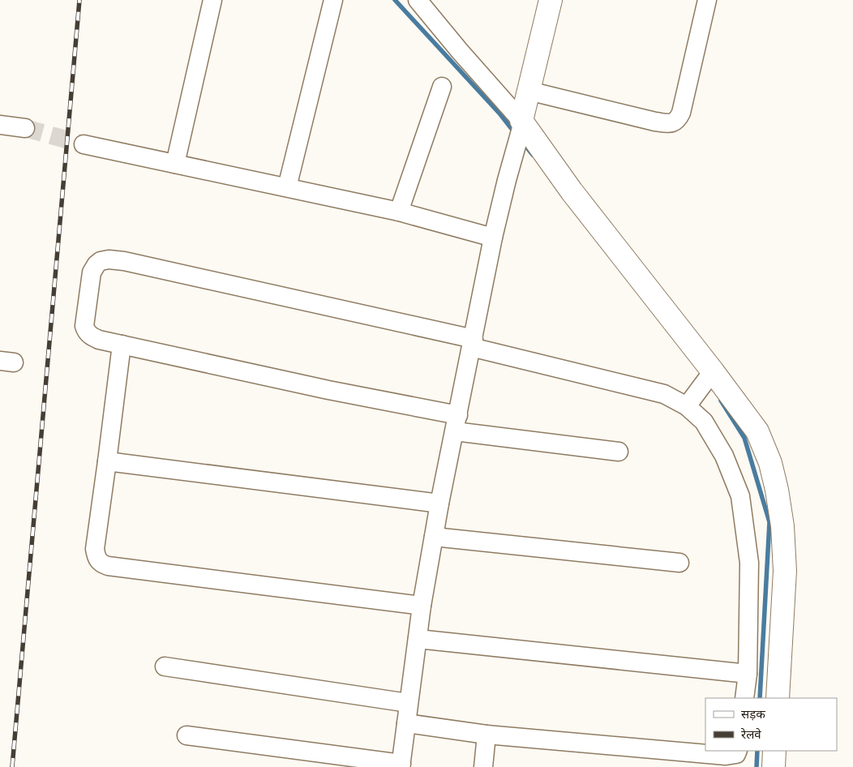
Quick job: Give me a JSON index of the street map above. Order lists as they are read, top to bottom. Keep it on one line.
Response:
{"legend":["सड़क","रेलवे"]}
